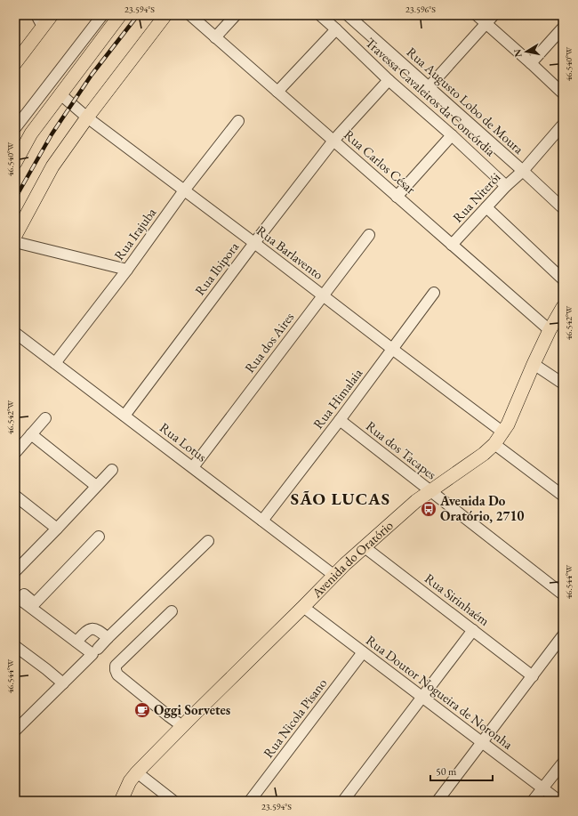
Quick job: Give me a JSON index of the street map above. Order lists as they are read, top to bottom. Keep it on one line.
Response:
{"streets":{"main road":["Avenida do Oratório"],"street":["Travessa Cavaleiros da Concórdia","Rua Augusto Lobo de Moura","Rua Carlos César","Rua Niterói","Rua Irajuba","Rua Barlavento","Rua Ibipora","Rua dos Aires","Rua Himalaia","Rua Lotus","Rua dos Tacapes","Rua Sirinhaém","Rua Doutor Nogueira de Noronha","Rua Nicola Pisano"]},"crossings":[["Travessa Cavaleiros da Concórdia","Rua Niterói"],["Travessa Cavaleiros da Concórdia","Rua Ibipora"],["Rua Augusto Lobo de Moura","Rua Niterói"],["Rua Carlos César","Rua Niterói"],["Rua Carlos César","Rua Ibipora"],["Rua Carlos César","Avenida do Oratório"],["Rua Irajuba","Rua Barlavento"],["Rua Irajuba","Rua Lotus"],["Rua Barlavento","Rua Ibipora"],["Rua Barlavento","Rua dos Aires"],["Rua Barlavento","Rua Himalaia"],["Rua Barlavento","Avenida do Oratório"],["Rua Ibipora","Rua Lotus"],["Rua dos Aires","Rua Lotus"],["Rua Himalaia","Rua Lotus"],["Rua Himalaia","Rua dos Tacapes"],["Rua Lotus","Avenida do Oratório"],["Rua dos Tacapes","Avenida do Oratório"],["Avenida do Oratório","Rua Sirinhaém"],["Avenida do Oratório","Rua Doutor Nogueira de Noronha"],["Rua Doutor Nogueira de Noronha","Rua Nicola Pisano"]],"districts":["SÃO LUCAS"],"places":{"bus stop":["Avenida Do Oratório, 2710"],"cafe":["Oggi Sorvetes"]},"scale_bar":"50 m","north":"left","coordinates":["23.594°S","23.596°S","46.540°W","46.542°W","46.544°W"]}
